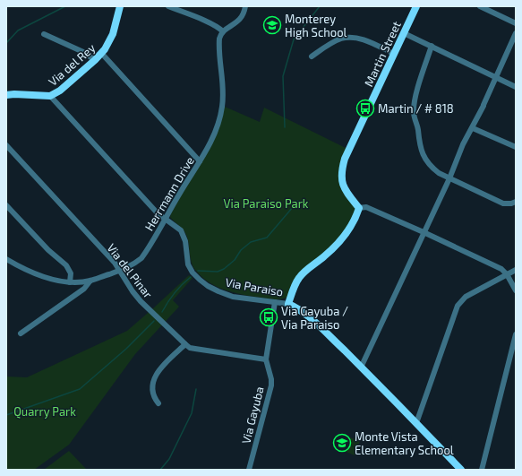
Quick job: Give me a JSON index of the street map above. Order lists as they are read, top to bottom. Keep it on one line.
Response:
{"streets":{"street":["Martin Street","Via del Rey","Herrmann Drive","Via del Pinar","Via Paraiso","Via Gayuba"]},"crossings":[["Via del Rey","Via Paraiso"],["Herrmann Drive","Via del Pinar"],["Herrmann Drive","Via Paraiso"],["Via del Pinar","Via Gayuba"],["Via Paraiso","Via Gayuba"]],"parks":["Via Paraiso Park","Quarry Park"],"places":{"school or university":["Monterey High School","Monte Vista Elementary School"],"bus stop":["Martin / # 818","Via Gayuba / Via Paraiso"]}}
